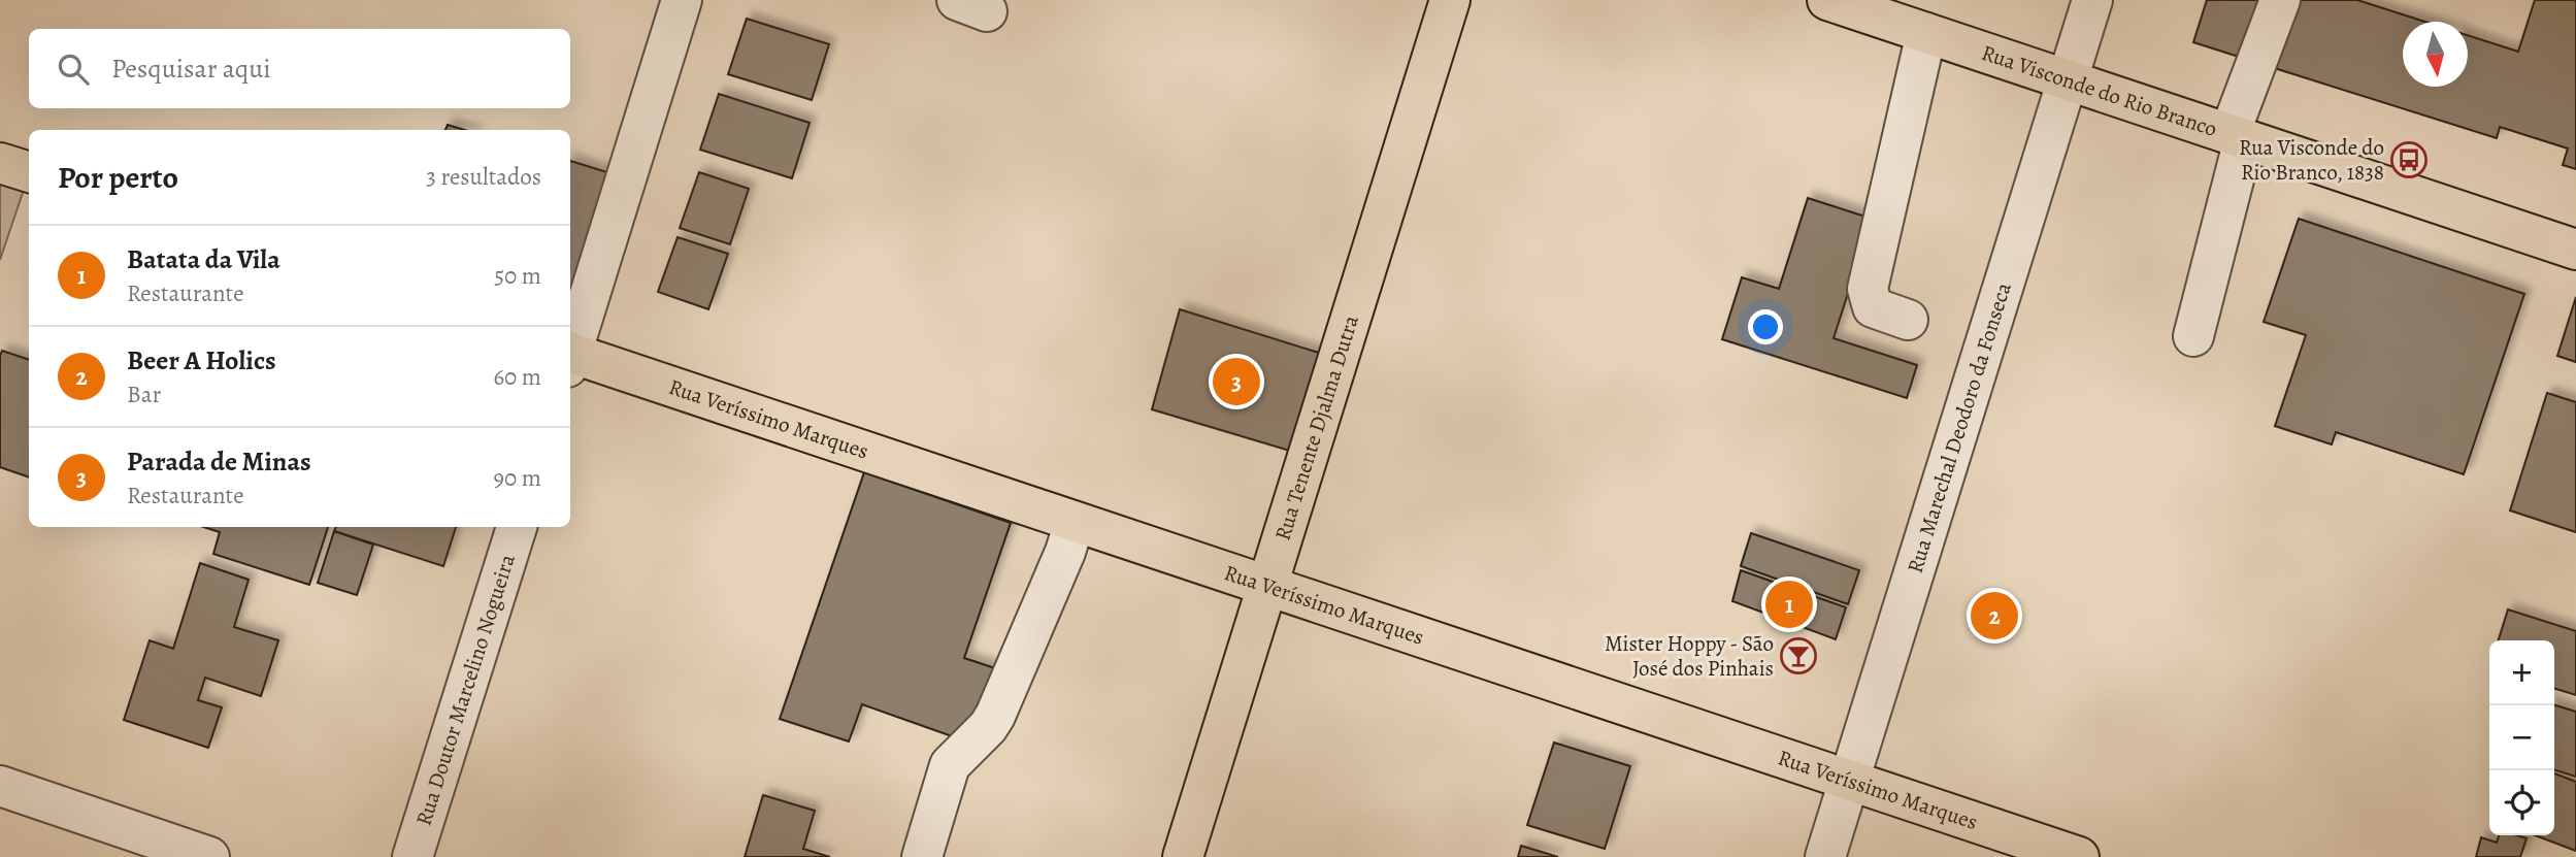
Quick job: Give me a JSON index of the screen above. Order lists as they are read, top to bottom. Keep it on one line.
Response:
{"streets":{"main road":["Rua Visconde do Rio Branco","Rua Veríssimo Marques","Rua Tenente Djalma Dutra"],"street":["Rua Marechal Deodoro da Fonseca","Rua Doutor Marcelino Nogueira"]},"crossings":[["Rua Visconde do Rio Branco","Rua Marechal Deodoro da Fonseca"],["Rua Veríssimo Marques","Rua Tenente Djalma Dutra"],["Rua Veríssimo Marques","Rua Marechal Deodoro da Fonseca"]],"places":{"bus stop":["Rua Visconde do Rio Branco, 1838"],"bar":["Mister Hoppy - São José dos Pinhais"]},"north":"bottom","page":{"search":"Pesquisar aqui","heading":["Por perto","3 resultados"],"list":[{"mark":"1","name":"Batata da Vila","note":"Restaurante","value":"50 m"},{"mark":"2","name":"Beer A Holics","note":"Bar","value":"60 m"},{"mark":"3","name":"Parada de Minas","note":"Restaurante","value":"90 m"}],"pins":["3","1","2"],"map_buttons":["+","−"]}}
